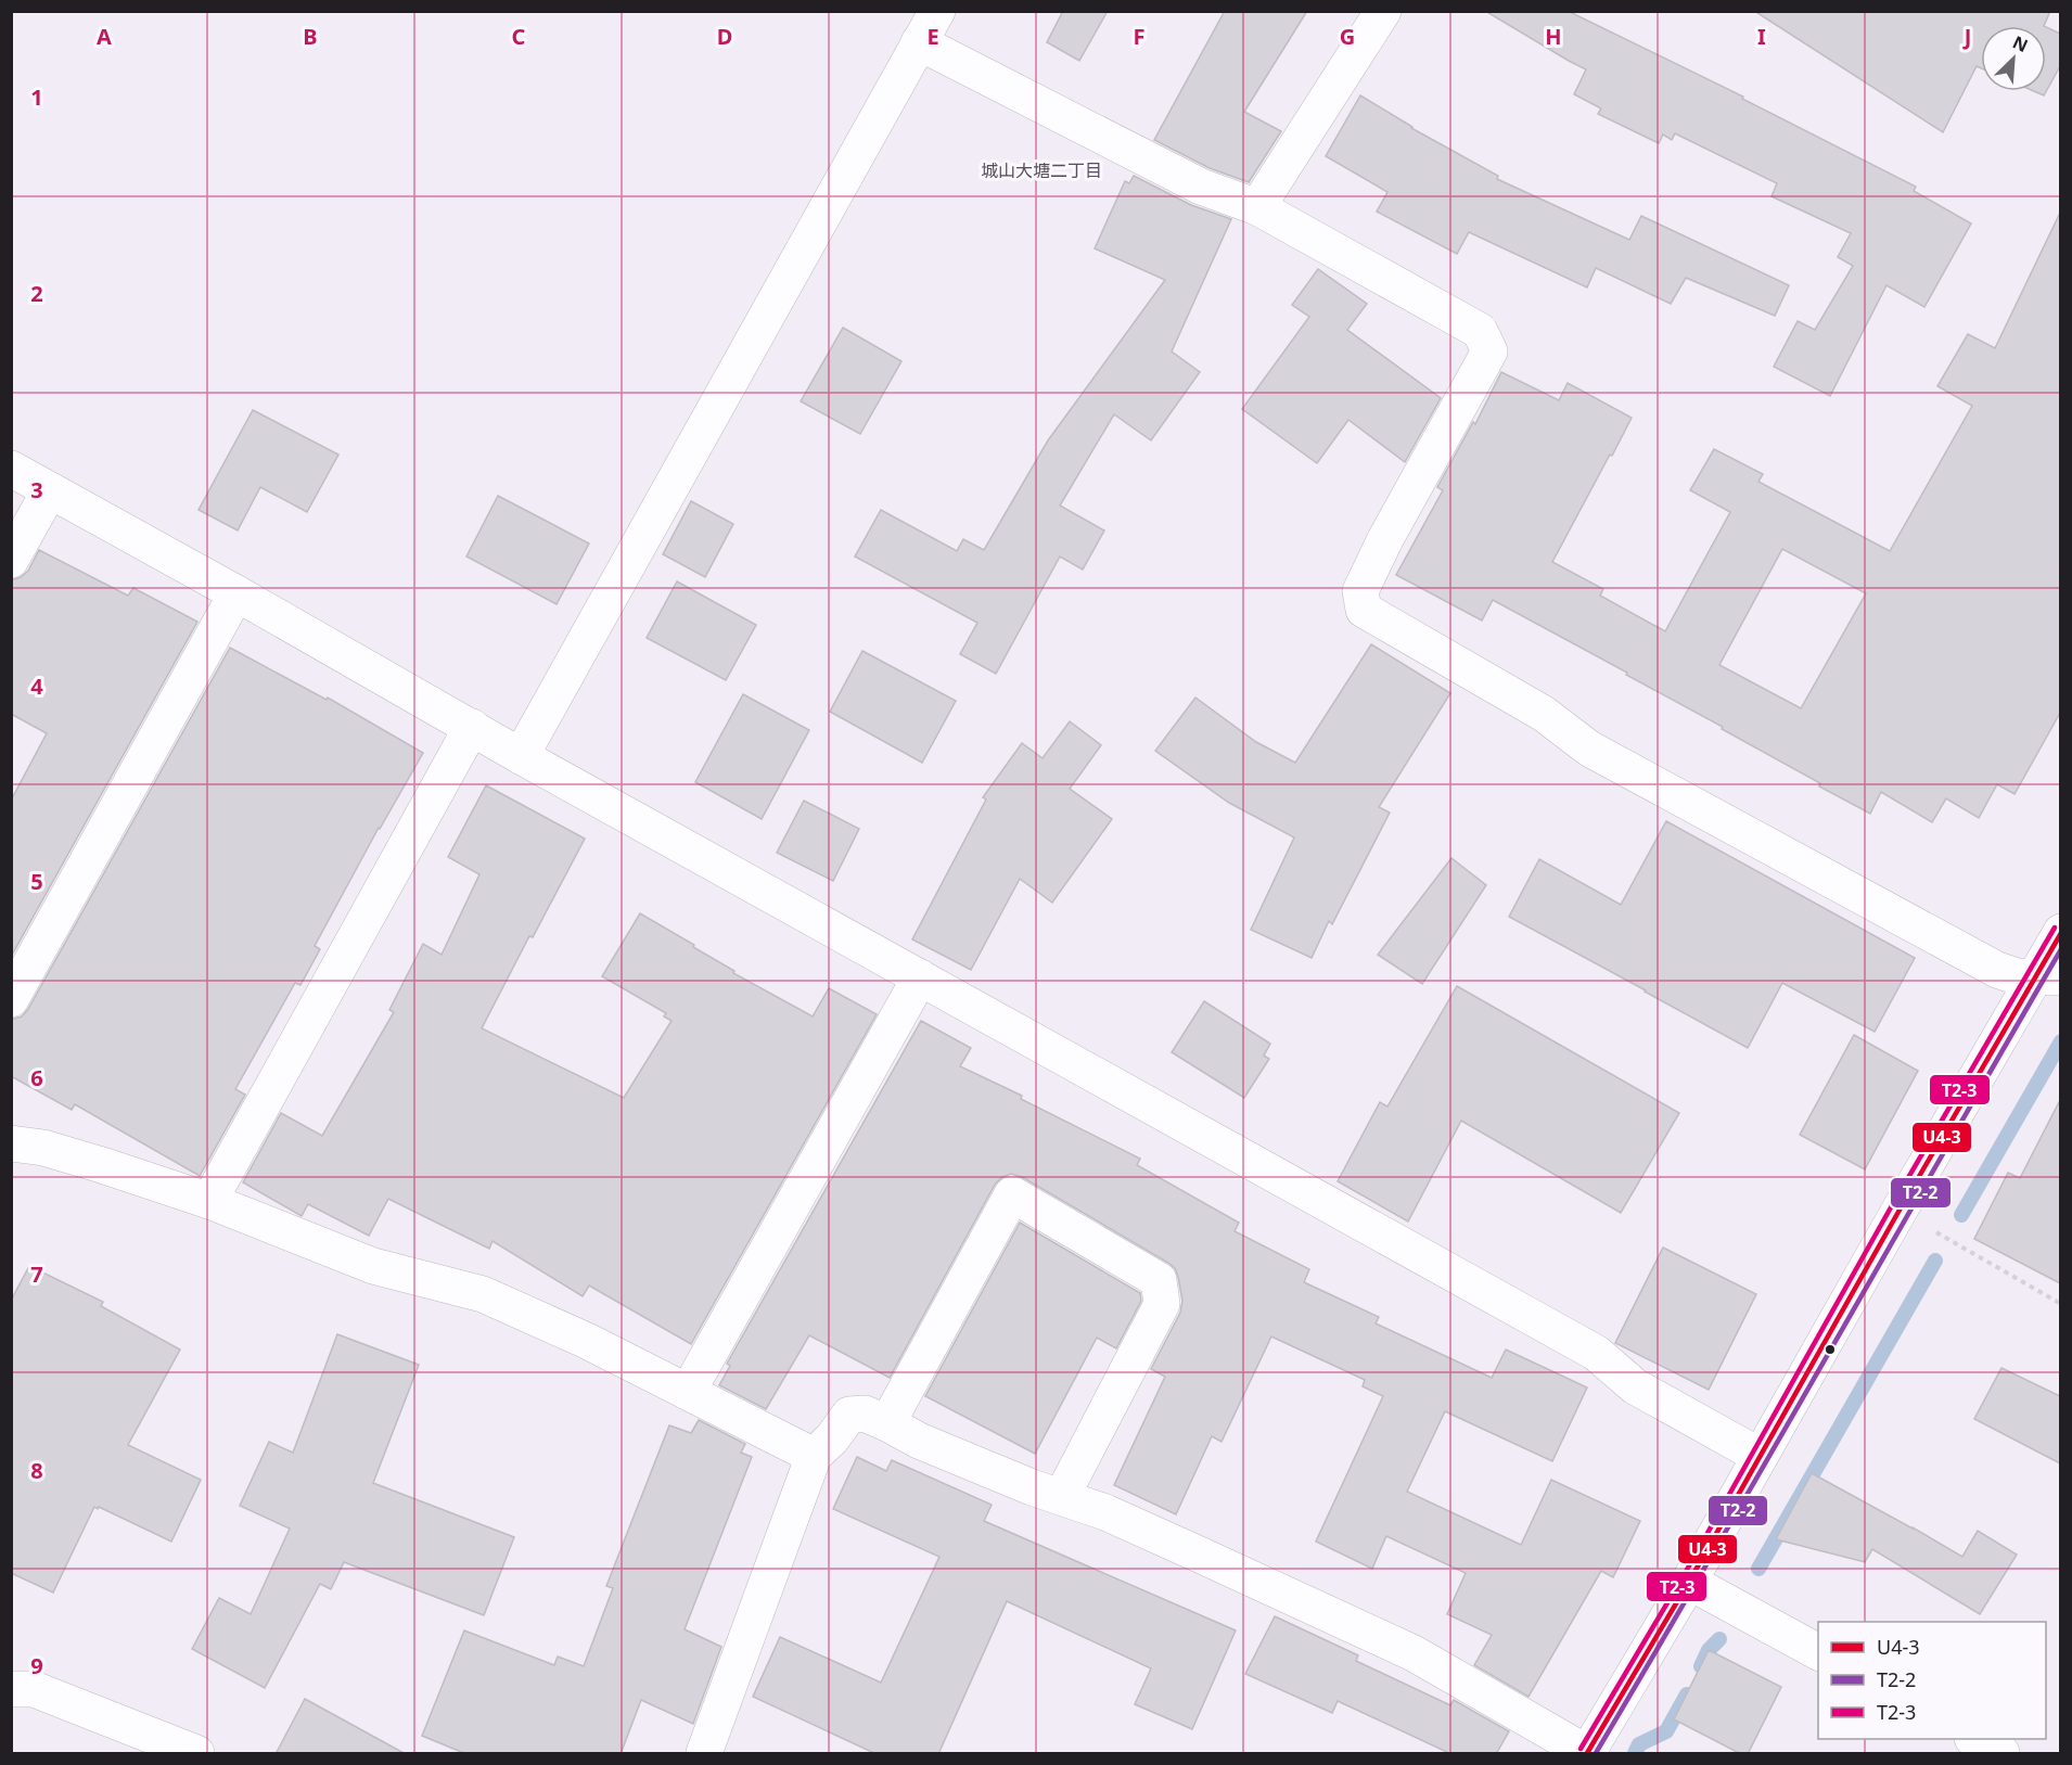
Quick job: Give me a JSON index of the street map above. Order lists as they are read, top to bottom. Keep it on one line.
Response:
{"districts":["城山大塘二丁目"],"lines":["transit line T2-3","transit line U4-3","transit line T2-2"],"legend":["U4-3","T2-2","T2-3"],"north":"top right","grid":{"columns":["A","B","C","D","E","F","G","H","I","J"],"rows":["1","2","3","4","5","6","7","8","9"]}}
